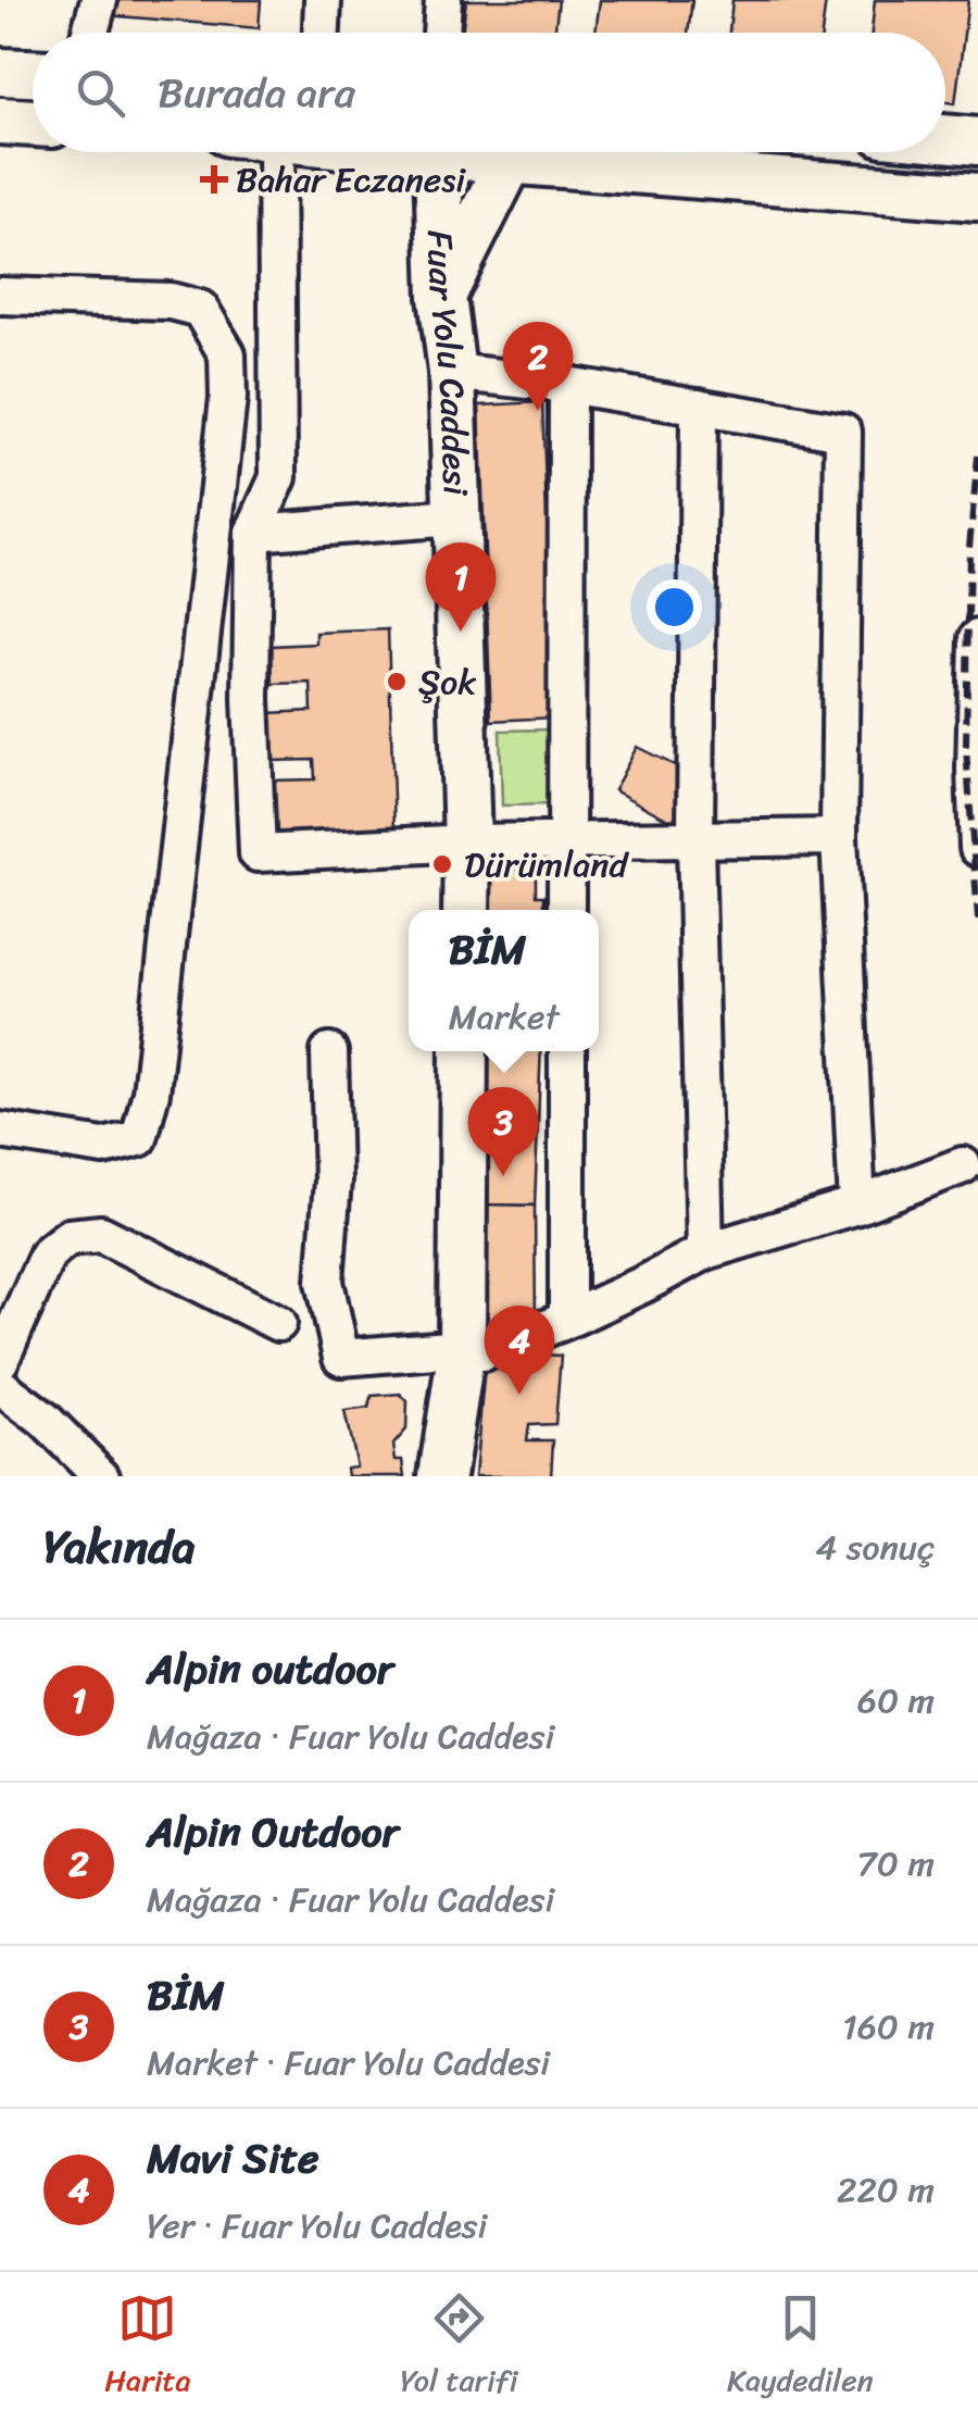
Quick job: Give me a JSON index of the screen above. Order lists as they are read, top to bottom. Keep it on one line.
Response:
{"streets":{"main road":["Fuar Yolu Caddesi"]},"places":{"health":["Bahar Eczanesi"],"other":["Şok","Dürümland"]},"page":{"search":"Burada ara","pins":["2","1","3","4"],"popup":["BİM","Market"],"heading":["Yakında","4 sonuç"],"list":[{"mark":"1","name":"Alpin outdoor","note":"Mağaza · Fuar Yolu Caddesi","value":"60 m"},{"mark":"2","name":"Alpin Outdoor","note":"Mağaza · Fuar Yolu Caddesi","value":"70 m"},{"mark":"3","name":"BİM","note":"Market · Fuar Yolu Caddesi","value":"160 m"},{"mark":"4","name":"Mavi Site","note":"Yer · Fuar Yolu Caddesi","value":"220 m"}],"nav":["Harita","Yol tarifi","Kaydedilen"]}}
